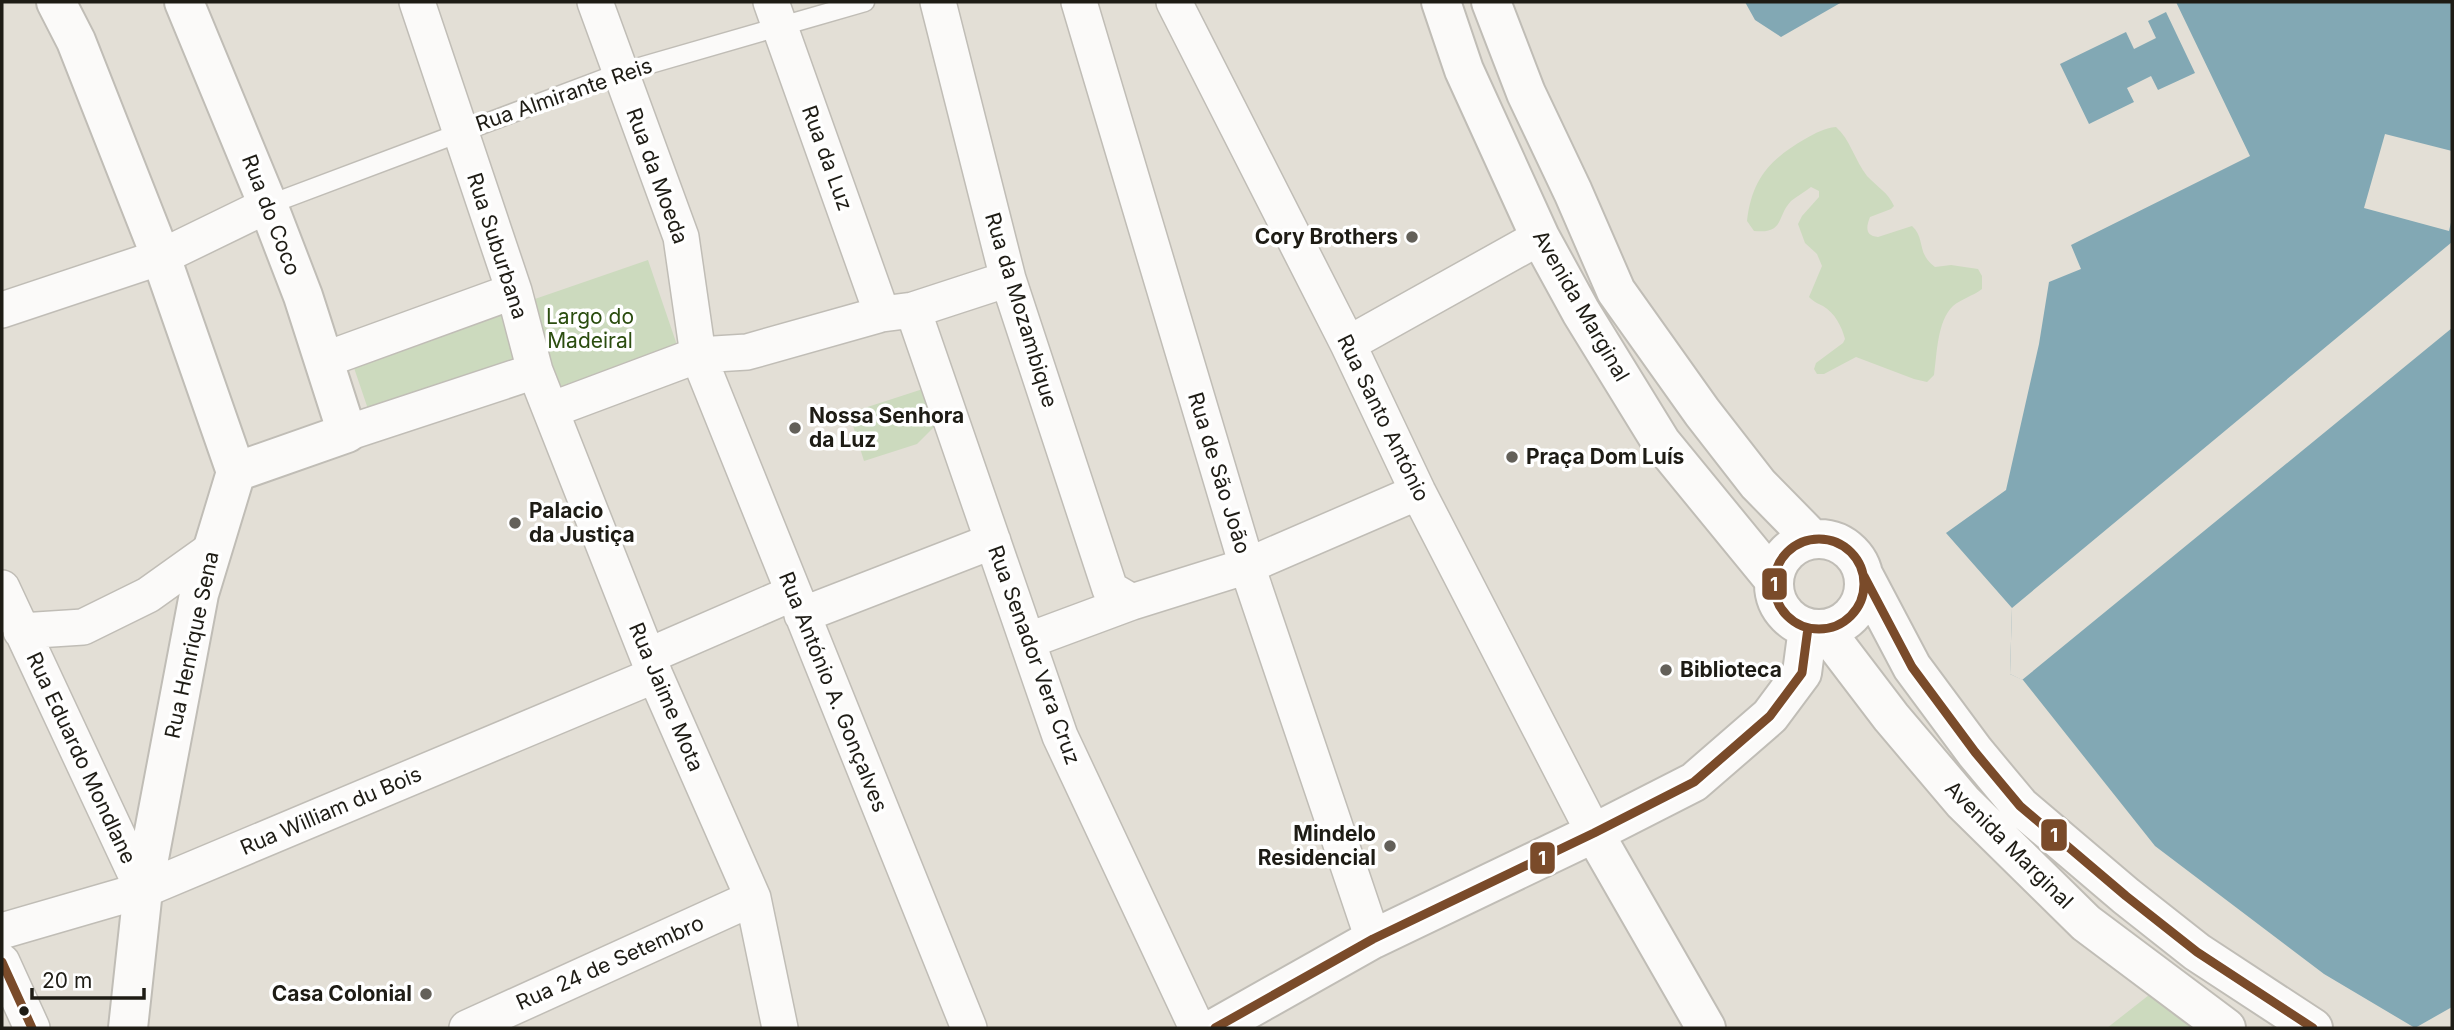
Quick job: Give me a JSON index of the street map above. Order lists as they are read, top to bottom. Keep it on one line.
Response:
{"streets":{"street":["Rua da Luz","Rua da Moeda","Rua do Coco","Rua Suburbana","Avenida Marginal","Rua da Mozambique","Rua Santo António","Rua de São João","Rua Henrique Sena","Rua Senador Vera Cruz","Rua António A. Gonçalves","Rua Jaime Mota","Rua Eduardo Mondlane","Rua William du Bois","Rua 24 de Setembro"],"lane":["Rua Almirante Reis"]},"crossings":[["Rua Almirante Reis","Rua da Luz"],["Rua Almirante Reis","Rua da Moeda"],["Rua Almirante Reis","Rua do Coco"],["Rua Almirante Reis","Rua Suburbana"],["Rua da Luz","Rua Senador Vera Cruz"],["Rua da Moeda","Rua António A. Gonçalves"],["Rua Suburbana","Rua Jaime Mota"],["Rua Henrique Sena","Rua Eduardo Mondlane"],["Rua Henrique Sena","Rua William du Bois"],["Rua Senador Vera Cruz","Rua William du Bois"],["Rua António A. Gonçalves","Rua William du Bois"],["Rua Jaime Mota","Rua William du Bois"],["Rua Jaime Mota","Rua 24 de Setembro"],["Rua Eduardo Mondlane","Rua William du Bois"]],"parks":["Largo do Madeiral"],"places":["Cory Brothers","Nossa Senhora da Luz","Praça Dom Luís","Palacio da Justiça","Biblioteca","Mindelo Residencial","Casa Colonial"],"lines":["transit line 1"],"scale_bar":"20 m"}
